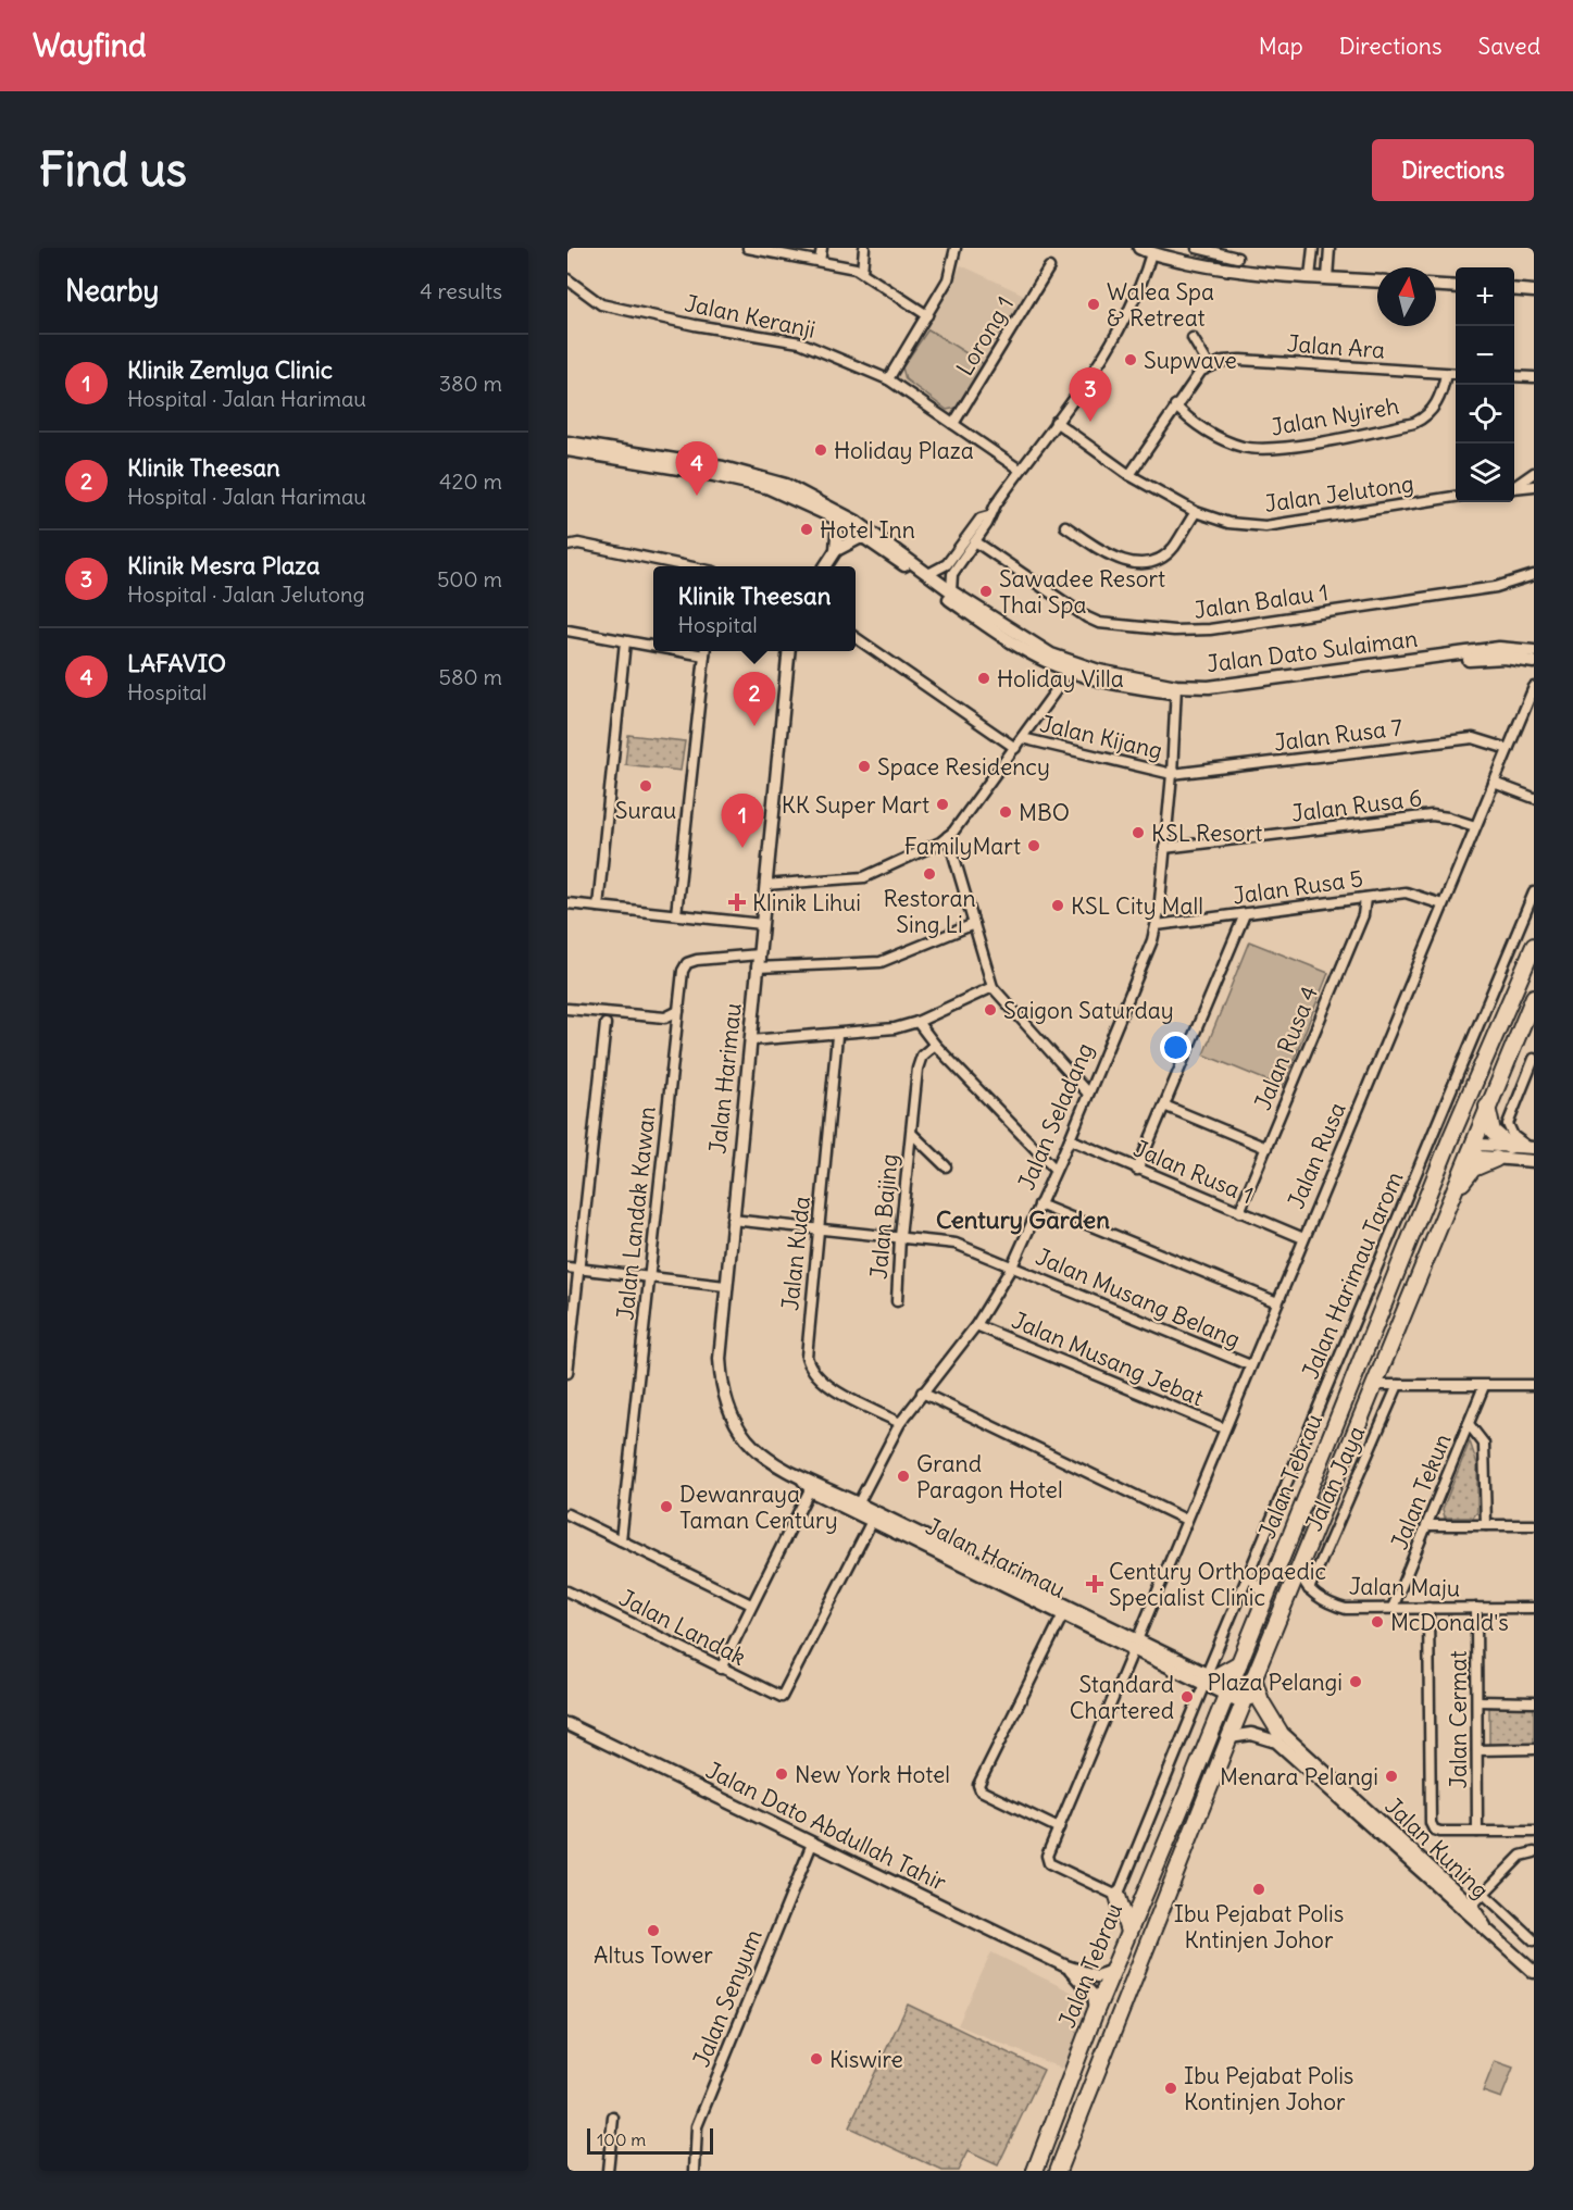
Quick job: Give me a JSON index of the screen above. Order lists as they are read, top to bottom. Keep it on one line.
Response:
{"streets":{"highway":["Jalan Tebrau"],"street":["Jalan Keranji","Lorong 1","Jalan Ara","Jalan Nyireh","Jalan Jelutong","Jalan Balau 1","Jalan Dato Sulaiman","Jalan Rusa 7","Jalan Kijang","Jalan Rusa 6","Jalan Rusa 5","Jalan Rusa 4","Jalan Harimau","Jalan Seladang","Jalan Rusa","Jalan Rusa 1","Jalan Landak Kawan","Jalan Bajing","Jalan Kuda","Jalan Harimau Tarom","Jalan Musang Belang","Jalan Musang Jebat","Jalan Jaya","Jalan Tekun","Jalan Maju","Jalan Landak","Jalan Cermat","Jalan Dato Abdullah Tahir","Jalan Kuning","Jalan Senyum"]},"crossings":[["Jalan Keranji","Lorong 1"],["Jalan Ara","Jalan Nyireh"],["Jalan Dato Sulaiman","Jalan Seladang"],["Jalan Rusa 7","Jalan Kijang"],["Jalan Rusa 7","Jalan Seladang"],["Jalan Rusa 7","Jalan Rusa"],["Jalan Kijang","Jalan Seladang"],["Jalan Rusa 6","Jalan Seladang"],["Jalan Rusa 6","Jalan Rusa"],["Jalan Rusa 5","Jalan Rusa 4"],["Jalan Rusa 5","Jalan Seladang"],["Jalan Rusa 5","Jalan Rusa"],["Jalan Rusa 4","Jalan Rusa 1"],["Jalan Harimau","Jalan Seladang"],["Jalan Harimau","Jalan Rusa"],["Jalan Harimau","Jalan Landak Kawan"],["Jalan Harimau","Jalan Harimau Tarom"],["Jalan Harimau","Jalan Musang Belang"],["Jalan Harimau","Jalan Tebrau"],["Jalan Harimau","Jalan Landak"],["Jalan Harimau","Jalan Kuning"],["Jalan Seladang","Jalan Rusa 1"],["Jalan Seladang","Jalan Kuda"],["Jalan Seladang","Jalan Musang Belang"],["Jalan Seladang","Jalan Musang Jebat"],["Jalan Rusa","Jalan Rusa 1"],["Jalan Rusa","Jalan Harimau Tarom"],["Jalan Rusa","Jalan Musang Belang"],["Jalan Rusa","Jalan Musang Jebat"],["Jalan Bajing","Jalan Musang Belang"],["Jalan Kuda","Jalan Musang Belang"],["Jalan Tebrau","Jalan Dato Abdullah Tahir"],["Jalan Tebrau","Jalan Kuning"],["Jalan Jaya","Jalan Maju"],["Jalan Tekun","Jalan Maju"],["Jalan Maju","Jalan Cermat"],["Jalan Dato Abdullah Tahir","Jalan Senyum"]],"districts":["Century Garden"],"places":{"other":["Walea Spa & Retreat","Supwave","Holiday Plaza","Hotel Inn","Sawadee Resort Thai Spa","Holiday Villa","Space Residency","Surau","KK Super Mart","MBO","KSL Resort","FamilyMart","Restoran Sing Li","KSL City Mall","Saigon Saturday","Grand Paragon Hotel","Dewanraya Taman Century","McDonald's","Plaza Pelangi","Standard Chartered","New York Hotel","Menara Pelangi","Ibu Pejabat Polis Kntinjen Johor","Altus Tower","Kiswire","Ibu Pejabat Polis Kontinjen Johor"],"health":["Klinik Lihui","Century Orthopaedic Specialist Clinic"]},"scale_bar":"100 m","north":"top","page":{"header":"Wayfind","nav":["Map","Directions","Saved"],"buttons":"Directions","title":"Find us","heading":["Nearby","4 results"],"map_buttons":["+","−"],"list":[{"mark":"1","name":"Klinik Zemlya Clinic","note":"Hospital · Jalan Harimau","value":"380 m"},{"mark":"2","name":"Klinik Theesan","note":"Hospital · Jalan Harimau","value":"420 m"},{"mark":"3","name":"Klinik Mesra Plaza","note":"Hospital · Jalan Jelutong","value":"500 m"},{"mark":"4","name":"LAFAVIO","note":"Hospital","value":"580 m"}],"pins":["3","4","2","1"],"popup":["Klinik Theesan","Hospital"],"scale":"100 m"}}
